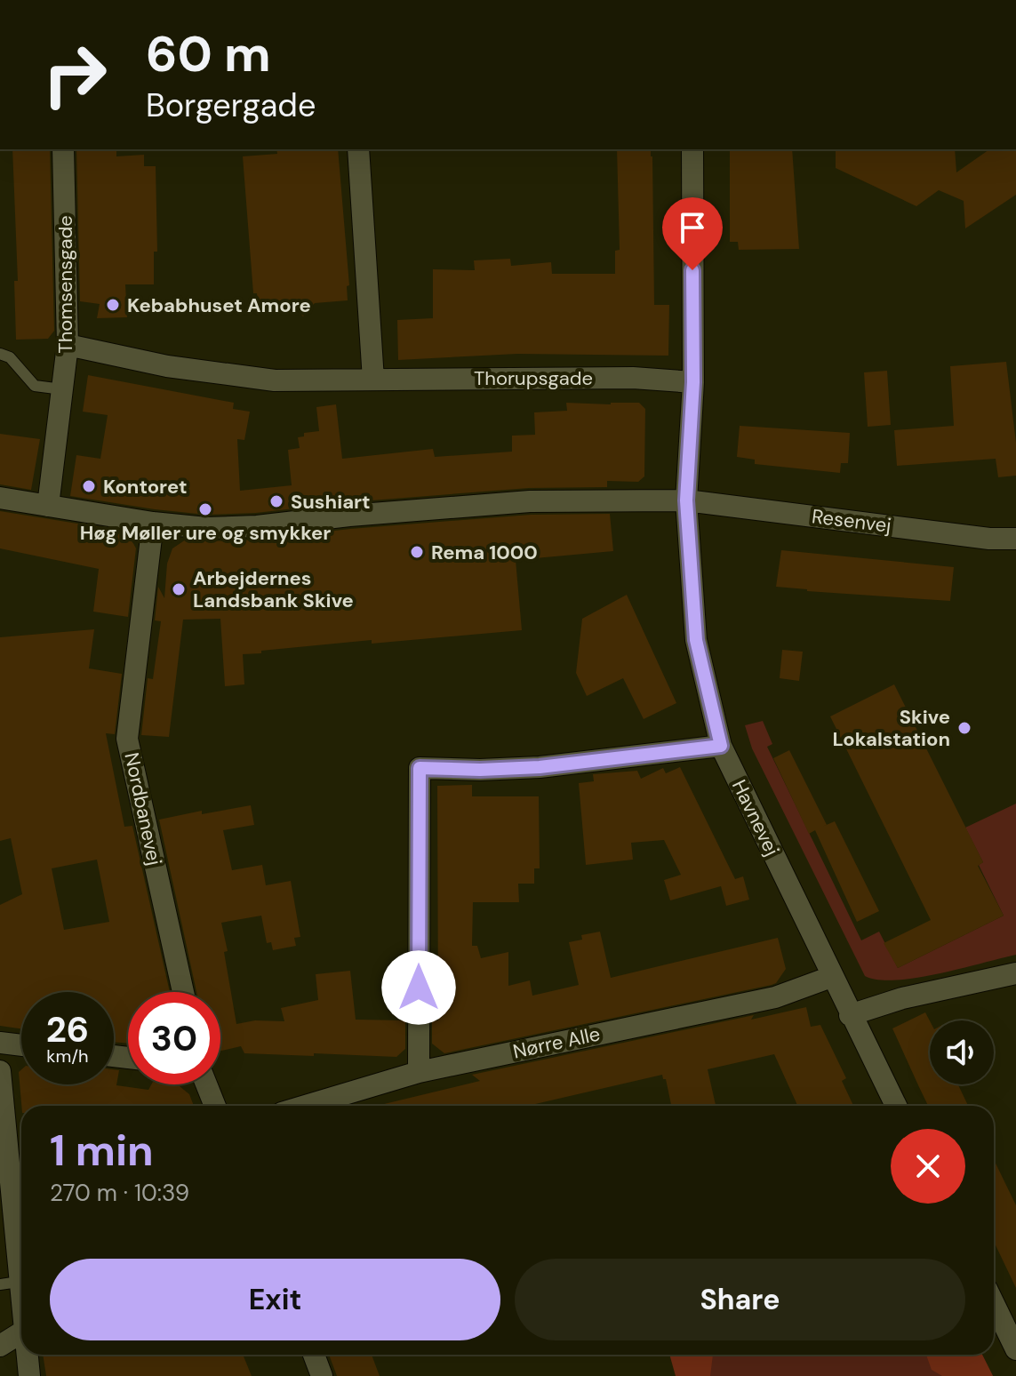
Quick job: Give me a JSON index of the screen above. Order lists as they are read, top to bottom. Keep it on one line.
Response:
{"streets":{"street":["Thomsensgade","Thorupsgade","Resenvej","Nordbanevej","Havnevej","Nørre Alle"]},"crossings":[["Thomsensgade","Thorupsgade"],["Thomsensgade","Resenvej"],["Thorupsgade","Havnevej"],["Resenvej","Nordbanevej"],["Resenvej","Havnevej"],["Havnevej","Nørre Alle"]],"places":["Kebabhuset Amore","Kontoret","Sushiart","Høg Møller ure og smykker","Rema 1000","Arbejdernes Landsbank Skive","Skive Lokalstation"],"page":{"turn":["60 m","Borgergade"],"speed":"26 km/h","limit":"30","heading":["1 min","270 m · 10:39"],"buttons":["Exit","Share"]}}
